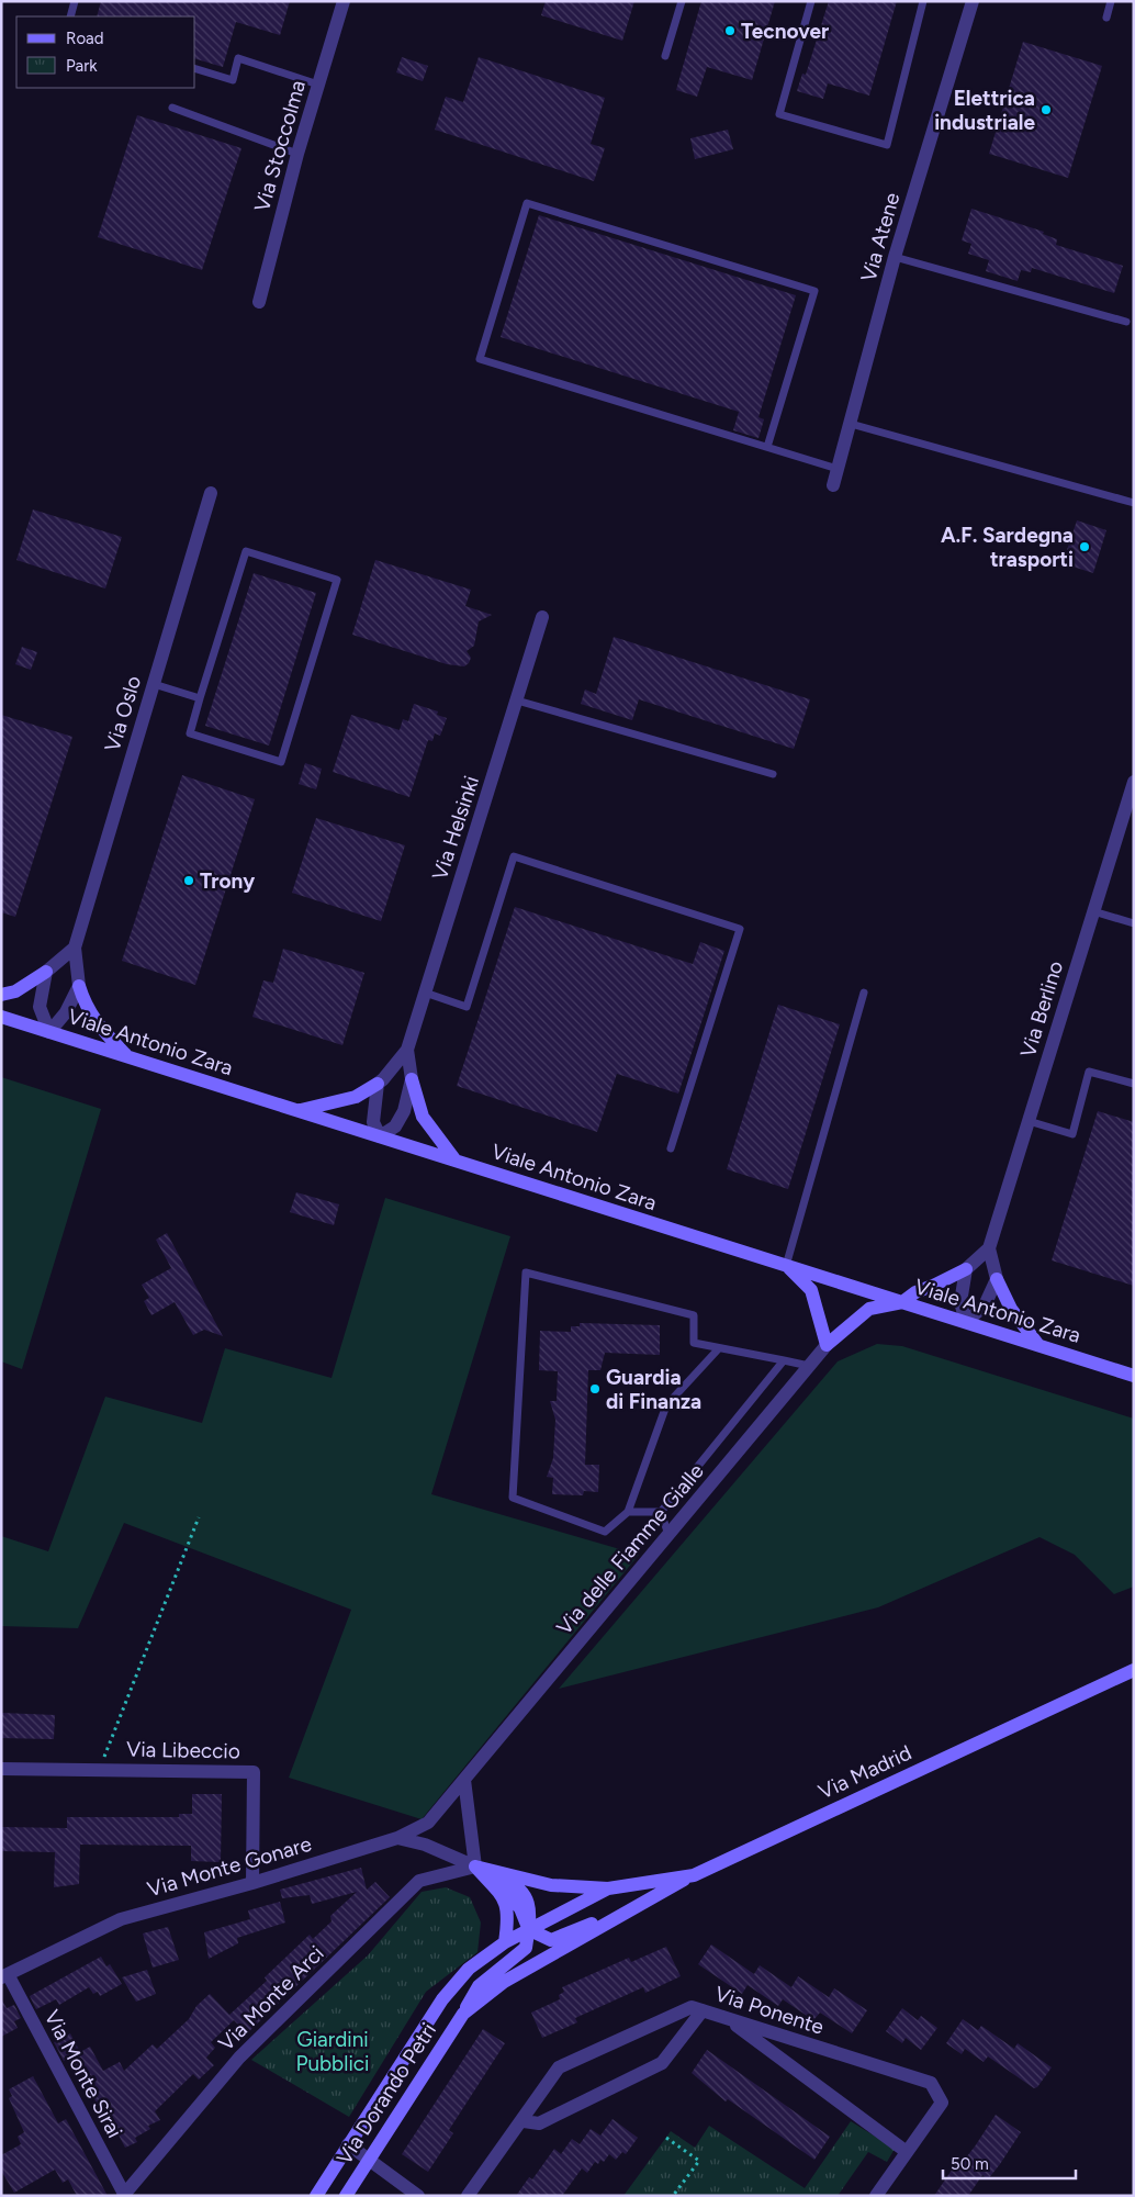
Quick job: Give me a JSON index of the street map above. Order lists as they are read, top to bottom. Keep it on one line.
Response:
{"streets":{"street":["Via Stoccolma","Via Atene","Via Oslo","Via Helsinki","Via Berlino","Viale Antonio Zara","Via delle Fiamme Gialle","Via Libeccio","Via Madrid","Via Monte Gonare","Via Monte Arci","Via Ponente","Via Monte Sirai","Via Dorando Petri"]},"crossings":[["Via Helsinki","Viale Antonio Zara"],["Via delle Fiamme Gialle","Via Monte Gonare"],["Via Libeccio","Via Monte Gonare"],["Via Madrid","Via Dorando Petri"],["Via Monte Gonare","Via Monte Sirai"],["Via Monte Arci","Via Monte Sirai"]],"parks":["Giardini Pubblici"],"places":["Tecnover","Elettrica industriale","A.F. Sardegna trasporti","Trony","Guardia di Finanza"],"legend":["Road","Park"],"scale_bar":"50 m"}
